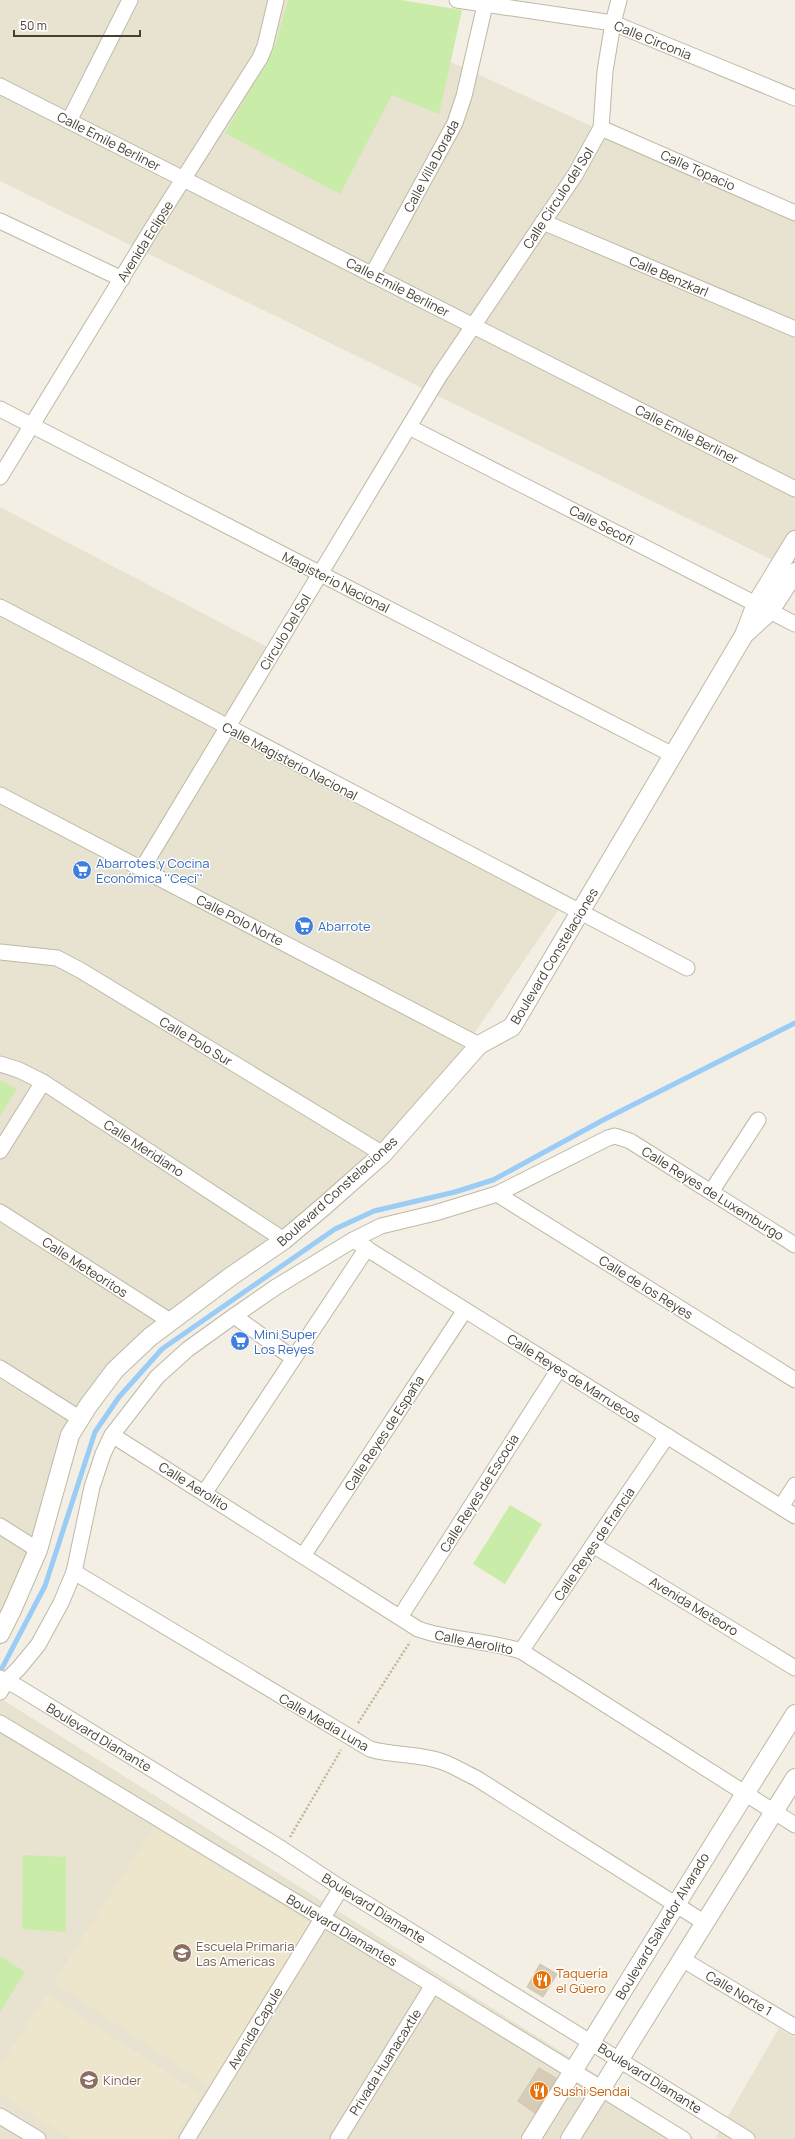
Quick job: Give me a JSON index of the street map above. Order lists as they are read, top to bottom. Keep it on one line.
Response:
{"streets":{"street":["Calle Circonia","Calle Emile Berliner","Calle Villa Dorada","Calle Topacio","Calle Círculo del Sol","Avenida Eclipse","Calle Benzkarl","Calle Secofi","Magisterio Nacional","Circulo Del Sol","Calle Magisterio Nacional","Calle Polo Norte","Boulevard Constelaciones","Calle Polo Sur","Calle Meridiano","Calle Reyes de Luxemburgo","Calle Meteoritos","Calle de los Reyes","Calle Reyes de Marruecos","Calle Reyes de España","Calle Aerolito","Calle Reyes de Escocia","Calle Reyes de Francia","Avenida Meteoro","Calle Media Luna","Boulevard Diamante","Boulevard Salvador Alvarado","Boulevard Diamantes","Calle Norte 1","Avenida Capule","Privada Huanacaxtle"]},"crossings":[["Calle Circonia","Calle Villa Dorada"],["Calle Circonia","Calle Círculo del Sol"],["Calle Emile Berliner","Calle Villa Dorada"],["Calle Emile Berliner","Calle Círculo del Sol"],["Calle Emile Berliner","Avenida Eclipse"],["Calle Topacio","Calle Círculo del Sol"],["Calle Círculo del Sol","Calle Benzkarl"],["Calle Círculo del Sol","Circulo Del Sol"],["Avenida Eclipse","Magisterio Nacional"],["Calle Secofi","Circulo Del Sol"],["Calle Secofi","Boulevard Constelaciones"],["Magisterio Nacional","Circulo Del Sol"],["Magisterio Nacional","Boulevard Constelaciones"],["Circulo Del Sol","Calle Magisterio Nacional"],["Circulo Del Sol","Calle Polo Norte"],["Calle Magisterio Nacional","Boulevard Constelaciones"],["Calle Polo Norte","Boulevard Constelaciones"],["Boulevard Constelaciones","Calle Polo Sur"],["Boulevard Constelaciones","Calle Meridiano"],["Boulevard Constelaciones","Calle Meteoritos"],["Calle Reyes de Luxemburgo","Calle de los Reyes"],["Calle Reyes de Marruecos","Calle Reyes de España"],["Calle Reyes de Marruecos","Calle Reyes de Escocia"],["Calle Reyes de Marruecos","Calle Reyes de Francia"],["Calle Reyes de España","Calle Aerolito"],["Calle Aerolito","Calle Reyes de Escocia"],["Calle Aerolito","Calle Reyes de Francia"],["Calle Aerolito","Boulevard Salvador Alvarado"],["Calle Reyes de Francia","Avenida Meteoro"],["Calle Media Luna","Boulevard Salvador Alvarado"],["Boulevard Diamante","Boulevard Salvador Alvarado"],["Boulevard Diamante","Avenida Capule"],["Boulevard Salvador Alvarado","Boulevard Diamantes"],["Boulevard Diamantes","Avenida Capule"],["Boulevard Diamantes","Privada Huanacaxtle"]],"places":{"supermarket":["Abarrotes y Cocina Económica ''Ceci''","Abarrote","Mini Super Los Reyes"],"school or university":["Escuela Primaria Las Americas","Kinder"],"restaurant":["Taquería el Güero","Sushi Sendai"]},"scale_bar":"50 m"}
